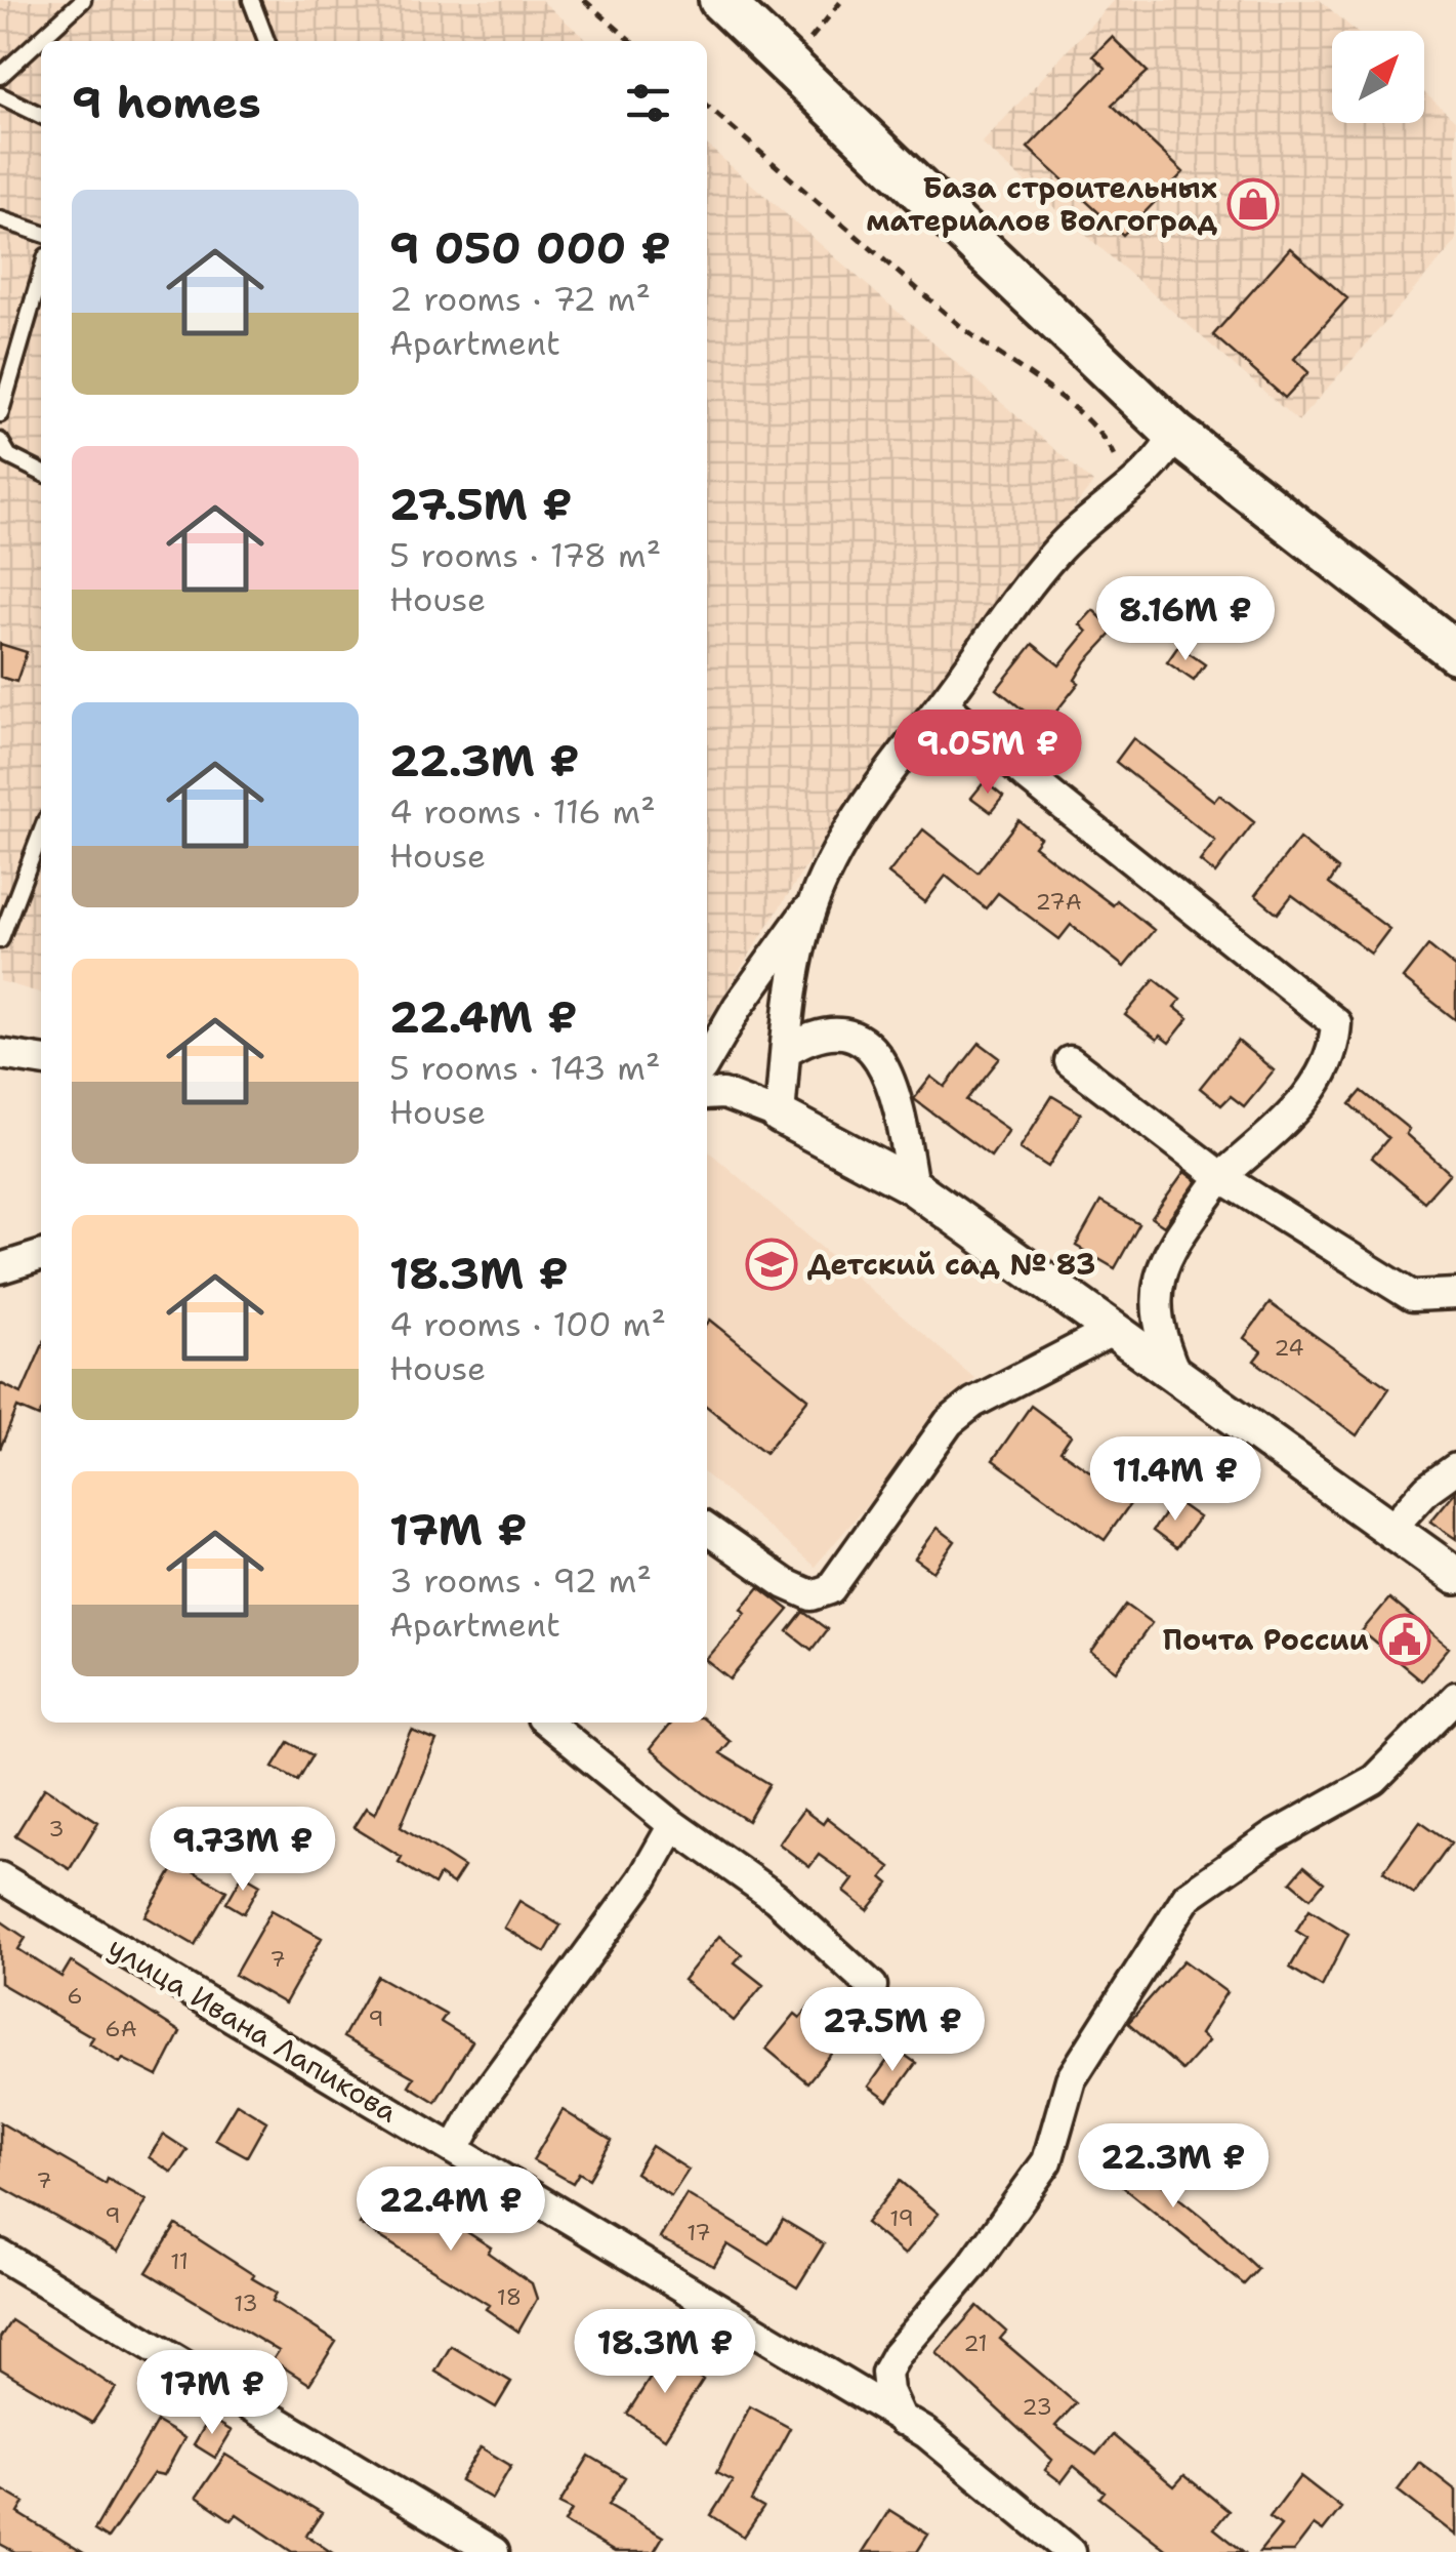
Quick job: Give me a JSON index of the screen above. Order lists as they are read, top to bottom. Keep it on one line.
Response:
{"streets":{"street":["улица Ивана Лапикова"]},"places":{"shop":["База строительных материалов Волгоград"],"school or university":["Детский сад № 83"],"public building":["Почта России"]},"house_numbers":["27А","24","3","7","6","9","6А","7","9","19","17","11","18","13","21","23"],"north":"top right","page":{"heading":"9 homes","list":[{"name":"9 050 000 ₽","note":"2 rooms · 72 m² · Apartment"},{"name":"27.5M ₽","note":"5 rooms · 178 m² · House"},{"name":"22.3M ₽","note":"4 rooms · 116 m² · House"},{"name":"22.4M ₽","note":"5 rooms · 143 m² · House"},{"name":"18.3M ₽","note":"4 rooms · 100 m² · House"},{"name":"17M ₽","note":"3 rooms · 92 m² · Apartment"}],"price":["8.16M ₽","9.05M ₽","11.4M ₽","9.73M ₽","27.5M ₽","22.3M ₽","22.4M ₽","18.3M ₽","17M ₽"]}}
